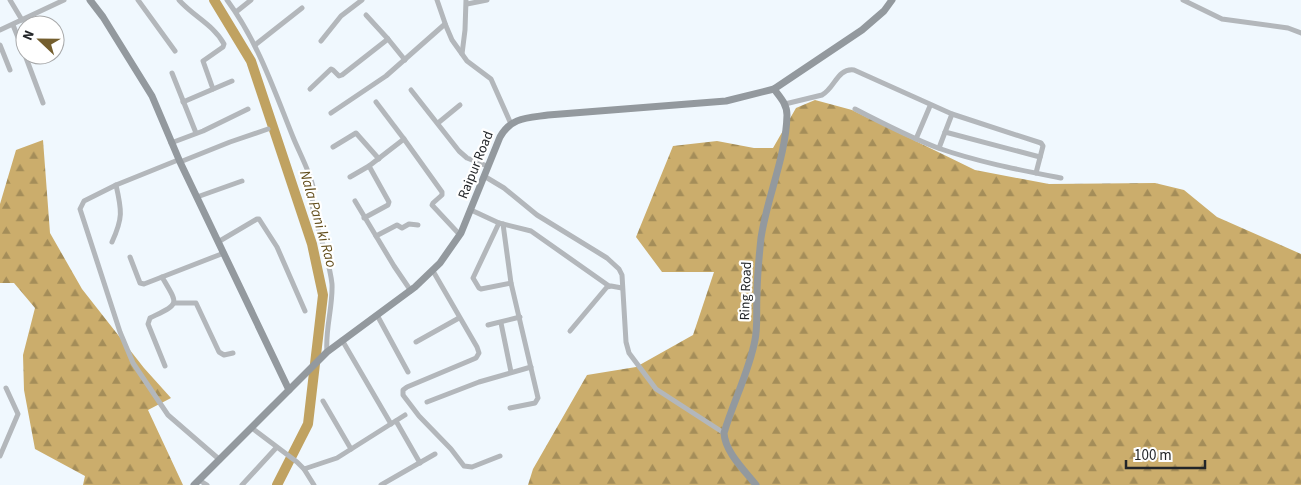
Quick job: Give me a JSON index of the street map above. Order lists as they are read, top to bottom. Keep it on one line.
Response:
{"streets":{"main road":["Raipur Road","Ring Road"]},"water":["Nala Pani ki Rao"],"scale_bar":"100 m","north":"left"}
